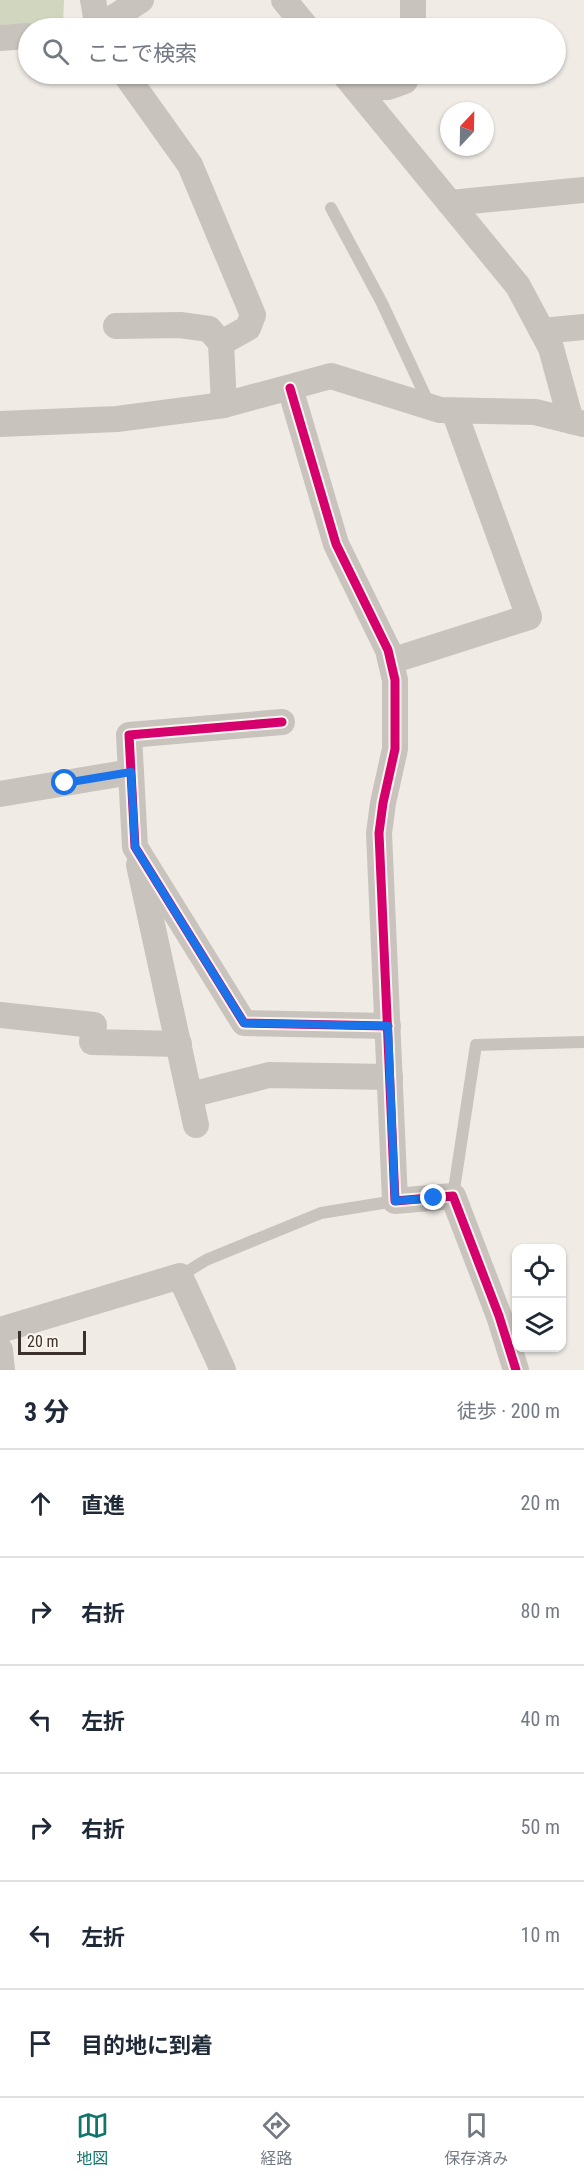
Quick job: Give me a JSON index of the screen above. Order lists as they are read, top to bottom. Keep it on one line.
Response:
{"scale_bar":"20 m","north":"top","page":{"search":"ここで検索","scale":"20 m","heading":["3 分","徒歩 · 200 m"],"list":[["直進","20 m"],["右折","80 m"],["左折","40 m"],["右折","50 m"],["左折","10 m"],"目的地に到着"],"nav":["地図","経路","保存済み"]}}
